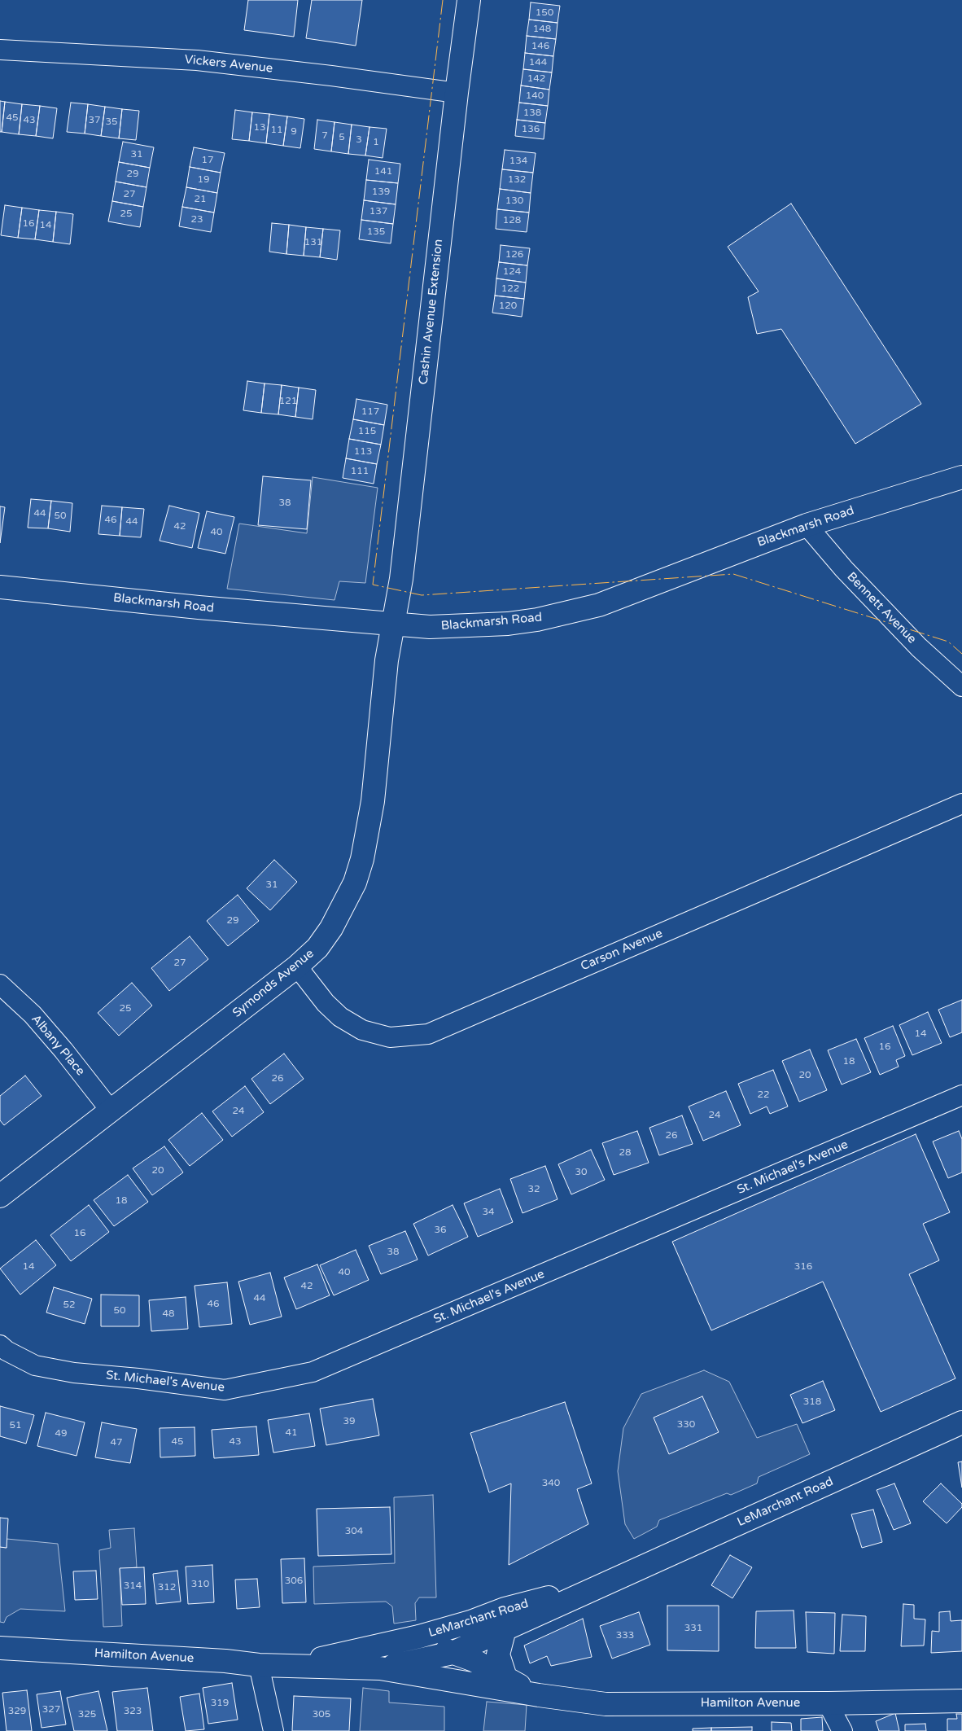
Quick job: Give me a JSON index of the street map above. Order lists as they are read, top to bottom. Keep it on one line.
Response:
{"streets":{"street":["Vickers Avenue","Cashin Avenue Extension","Blackmarsh Road","Bennett Avenue","Carson Avenue","Symonds Avenue","Albany Place","St. Michael's Avenue","LeMarchant Road","Hamilton Avenue"]},"crossings":[["Vickers Avenue","Cashin Avenue Extension"],["Cashin Avenue Extension","Blackmarsh Road"],["Cashin Avenue Extension","Symonds Avenue"],["Blackmarsh Road","Bennett Avenue"],["Blackmarsh Road","Symonds Avenue"],["Carson Avenue","Symonds Avenue"],["Symonds Avenue","Albany Place"],["LeMarchant Road","Hamilton Avenue"]],"house_numbers":["150","148","146","144","142","140","138","45","43","37","35","13","136","11","9","7","5","3","1","31","17","134","141","29","19","132","139","27","21","130","137","25","23","128","16","14","135","131","126","124","122","120","121","117","115","113","111","38","44","50","46","44","42","40","31","29","27","25","14","16","18","20","26","22","24","24","26","28","20","30","32","18","34","36","16","38","14","316","40","42","44","46","52","50","48","318","39","330","51","41","49","45","43","47","340","304","306","310","314","312","331","333","319","327","329","323","325","305"]}
